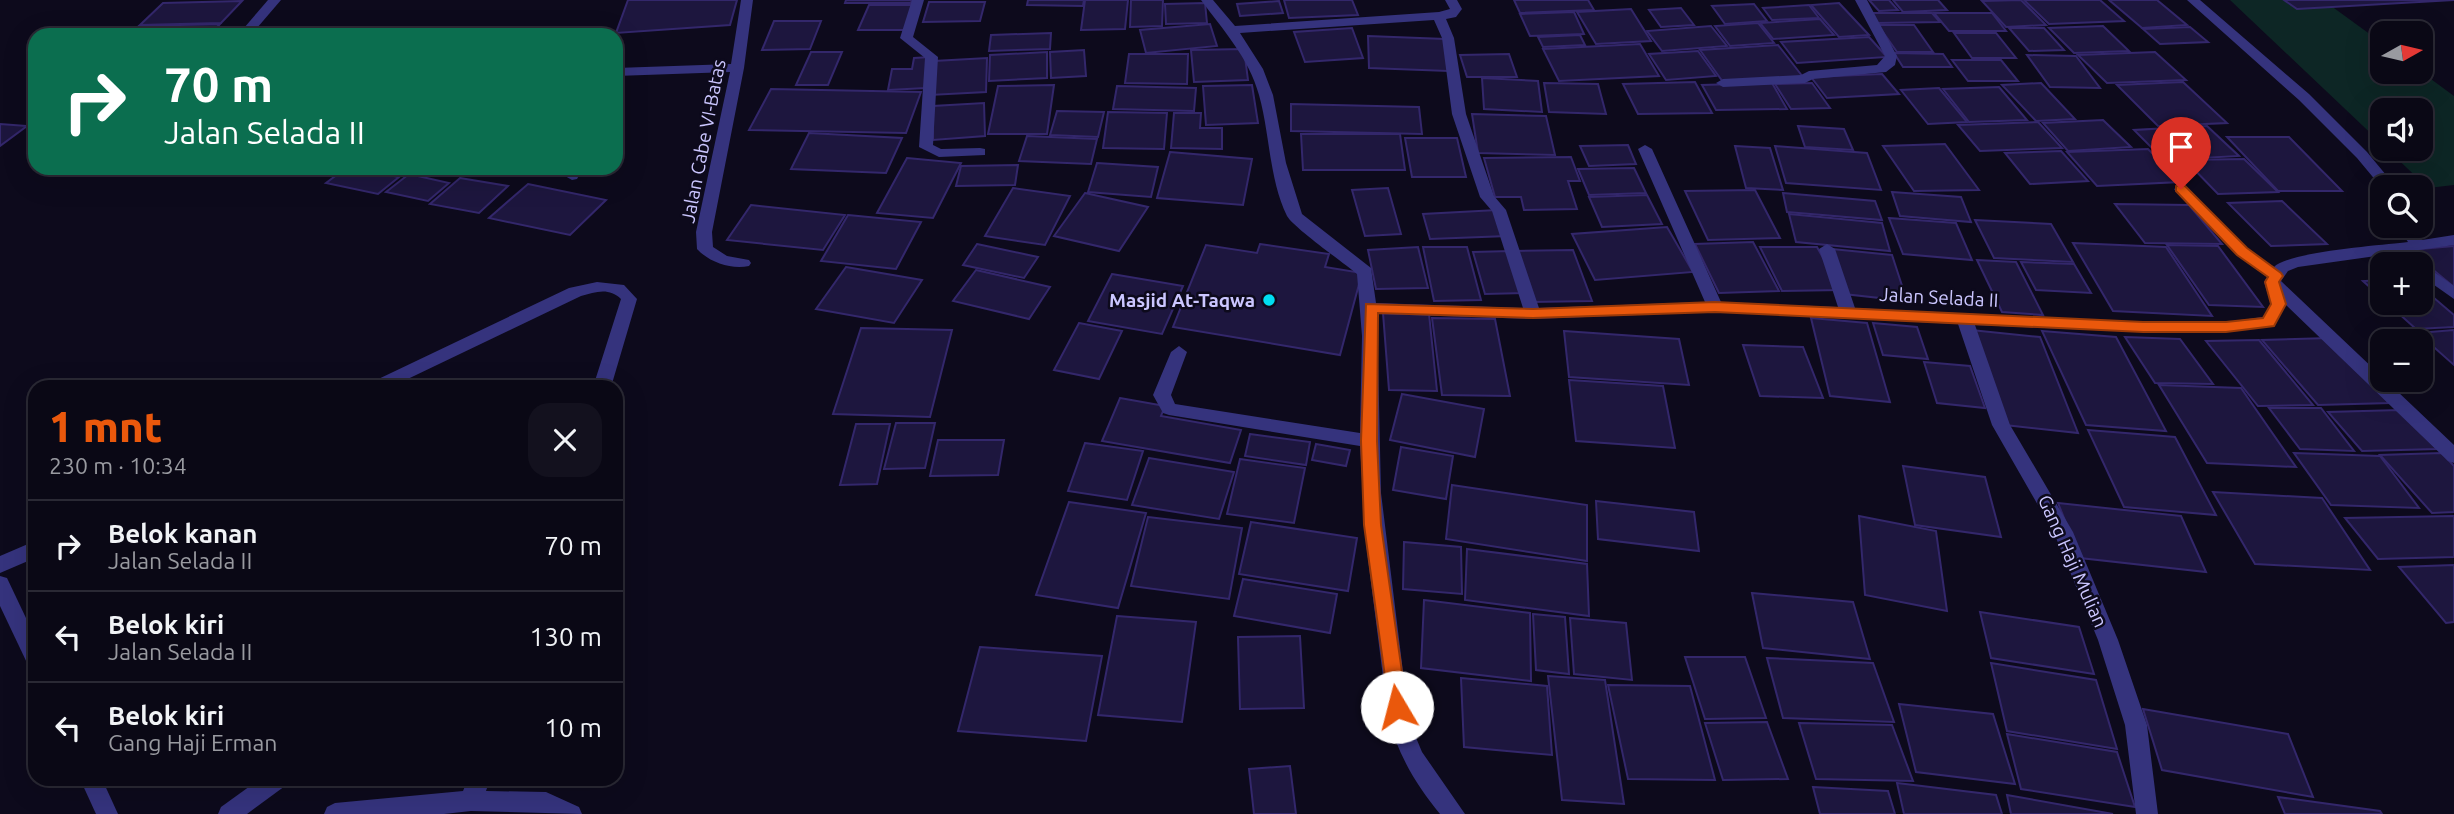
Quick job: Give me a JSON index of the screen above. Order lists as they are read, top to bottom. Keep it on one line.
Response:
{"streets":{"street":["Jalan Cabe VI-Batas","Jalan Selada II","Gang Haji Mulian"]},"crossings":[["Jalan Selada II","Gang Haji Mulian"]],"places":["Masjid At-Taqwa"],"north":"right","page":{"map_buttons":["+","−"],"turn":["70 m","Jalan Selada II"],"heading":["1 mnt","230 m · 10:34"],"list":[{"name":"Belok kanan","note":"Jalan Selada II","value":"70 m"},{"name":"Belok kiri","note":"Jalan Selada II","value":"130 m"},{"name":"Belok kiri","note":"Gang Haji Erman","value":"10 m"}]}}
